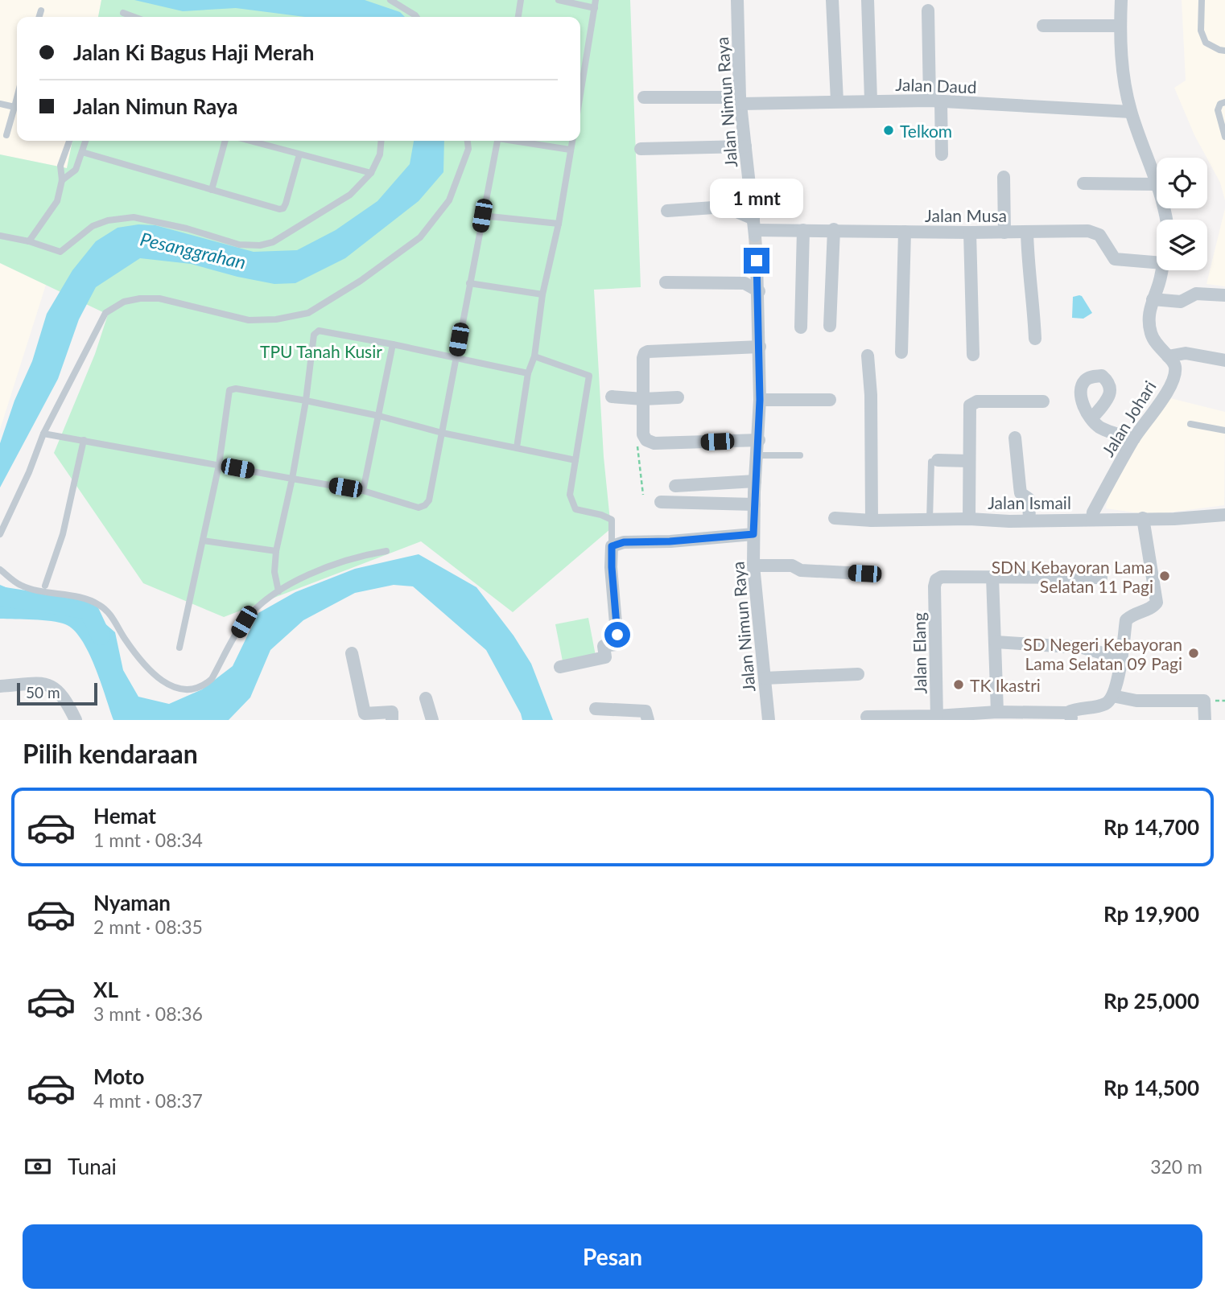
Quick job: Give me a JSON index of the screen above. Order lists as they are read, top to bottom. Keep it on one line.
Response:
{"streets":{"street":["Jalan Daud","Jalan Nimun Raya","Jalan Musa","Jalan Johari","Jalan Ismail","Jalan Elang"]},"crossings":[["Jalan Daud","Jalan Nimun Raya"],["Jalan Nimun Raya","Jalan Musa"],["Jalan Johari","Jalan Ismail"]],"water":["Pesanggrahan"],"parks":["TPU Tanah Kusir"],"places":["Telkom","SDN Kebayoran Lama Selatan 11 Pagi","SD Negeri Kebayoran Lama Selatan 09 Pagi","TK Ikastri"],"scale_bar":"50 m","page":{"banner":["Jalan Ki Bagus Haji Merah","Jalan Nimun Raya"],"bubble":"1 mnt","scale":"50 m","heading":"Pilih kendaraan","list":[{"name":"Hemat","note":"1 mnt · 08:34","value":"Rp 14,700"},{"name":"Nyaman","note":"2 mnt · 08:35","value":"Rp 19,900"},{"name":"XL","note":"3 mnt · 08:36","value":"Rp 25,000"},{"name":"Moto","note":"4 mnt · 08:37","value":"Rp 14,500"}],"pay":["Tunai","320 m"],"buttons":"Pesan"}}
